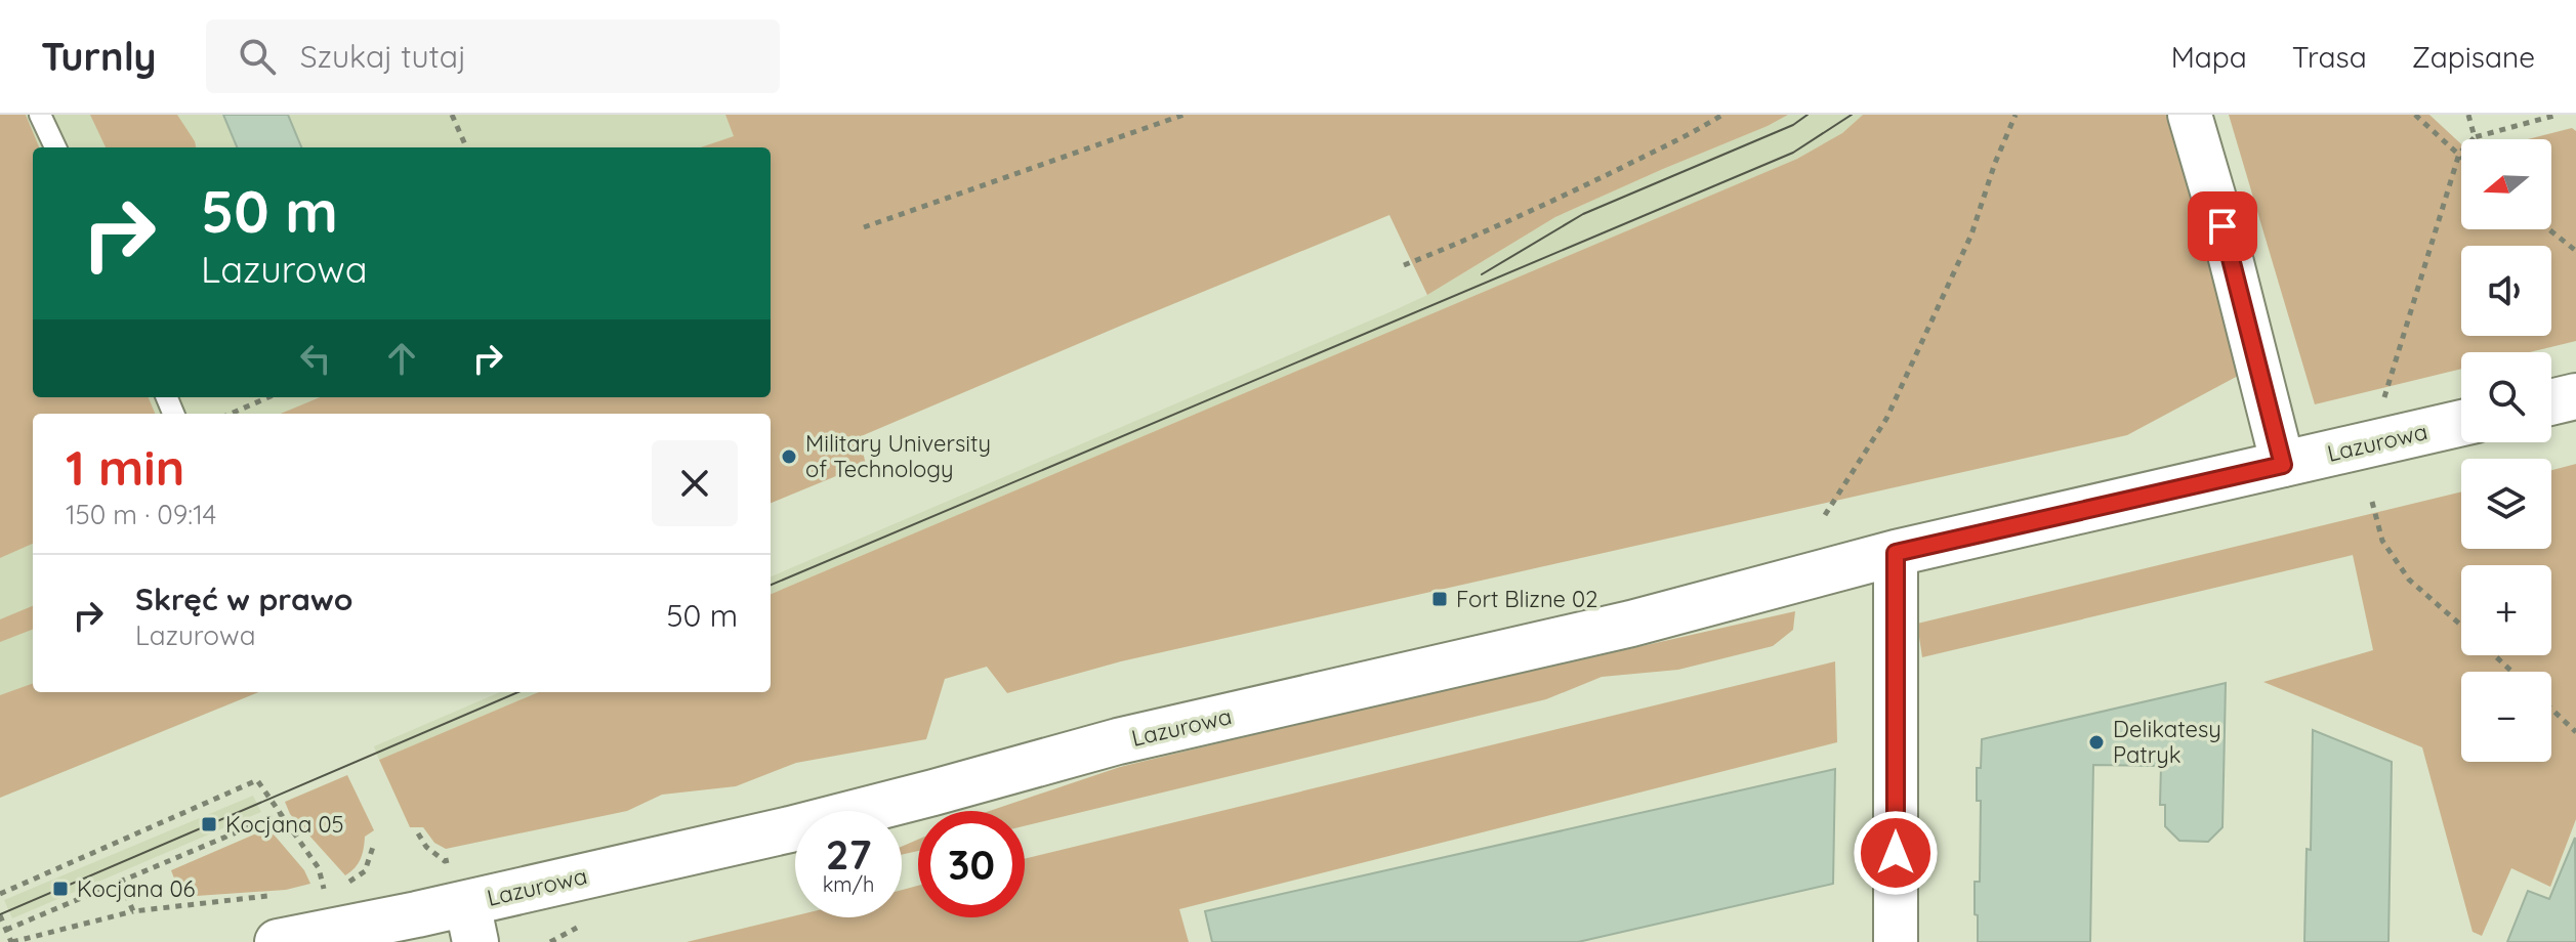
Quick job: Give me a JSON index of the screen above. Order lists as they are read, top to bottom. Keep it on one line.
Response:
{"streets":{"street":["Lazurowa"]},"places":{"other":["Military University of Technology","Delikatesy Patryk"],"transit":["Fort Blizne 02","Kocjana 05","Kocjana 06"]},"north":"left","page":{"header":"Turnly","search":"Szukaj tutaj","nav":["Mapa","Trasa","Zapisane"],"map_buttons":["+","−"],"turn":["50 m","Lazurowa"],"heading":["1 min","150 m · 09:14"],"list":[{"name":"Skręć w prawo","note":"Lazurowa","value":"50 m"}],"speed":"27 km/h","limit":"30"}}
